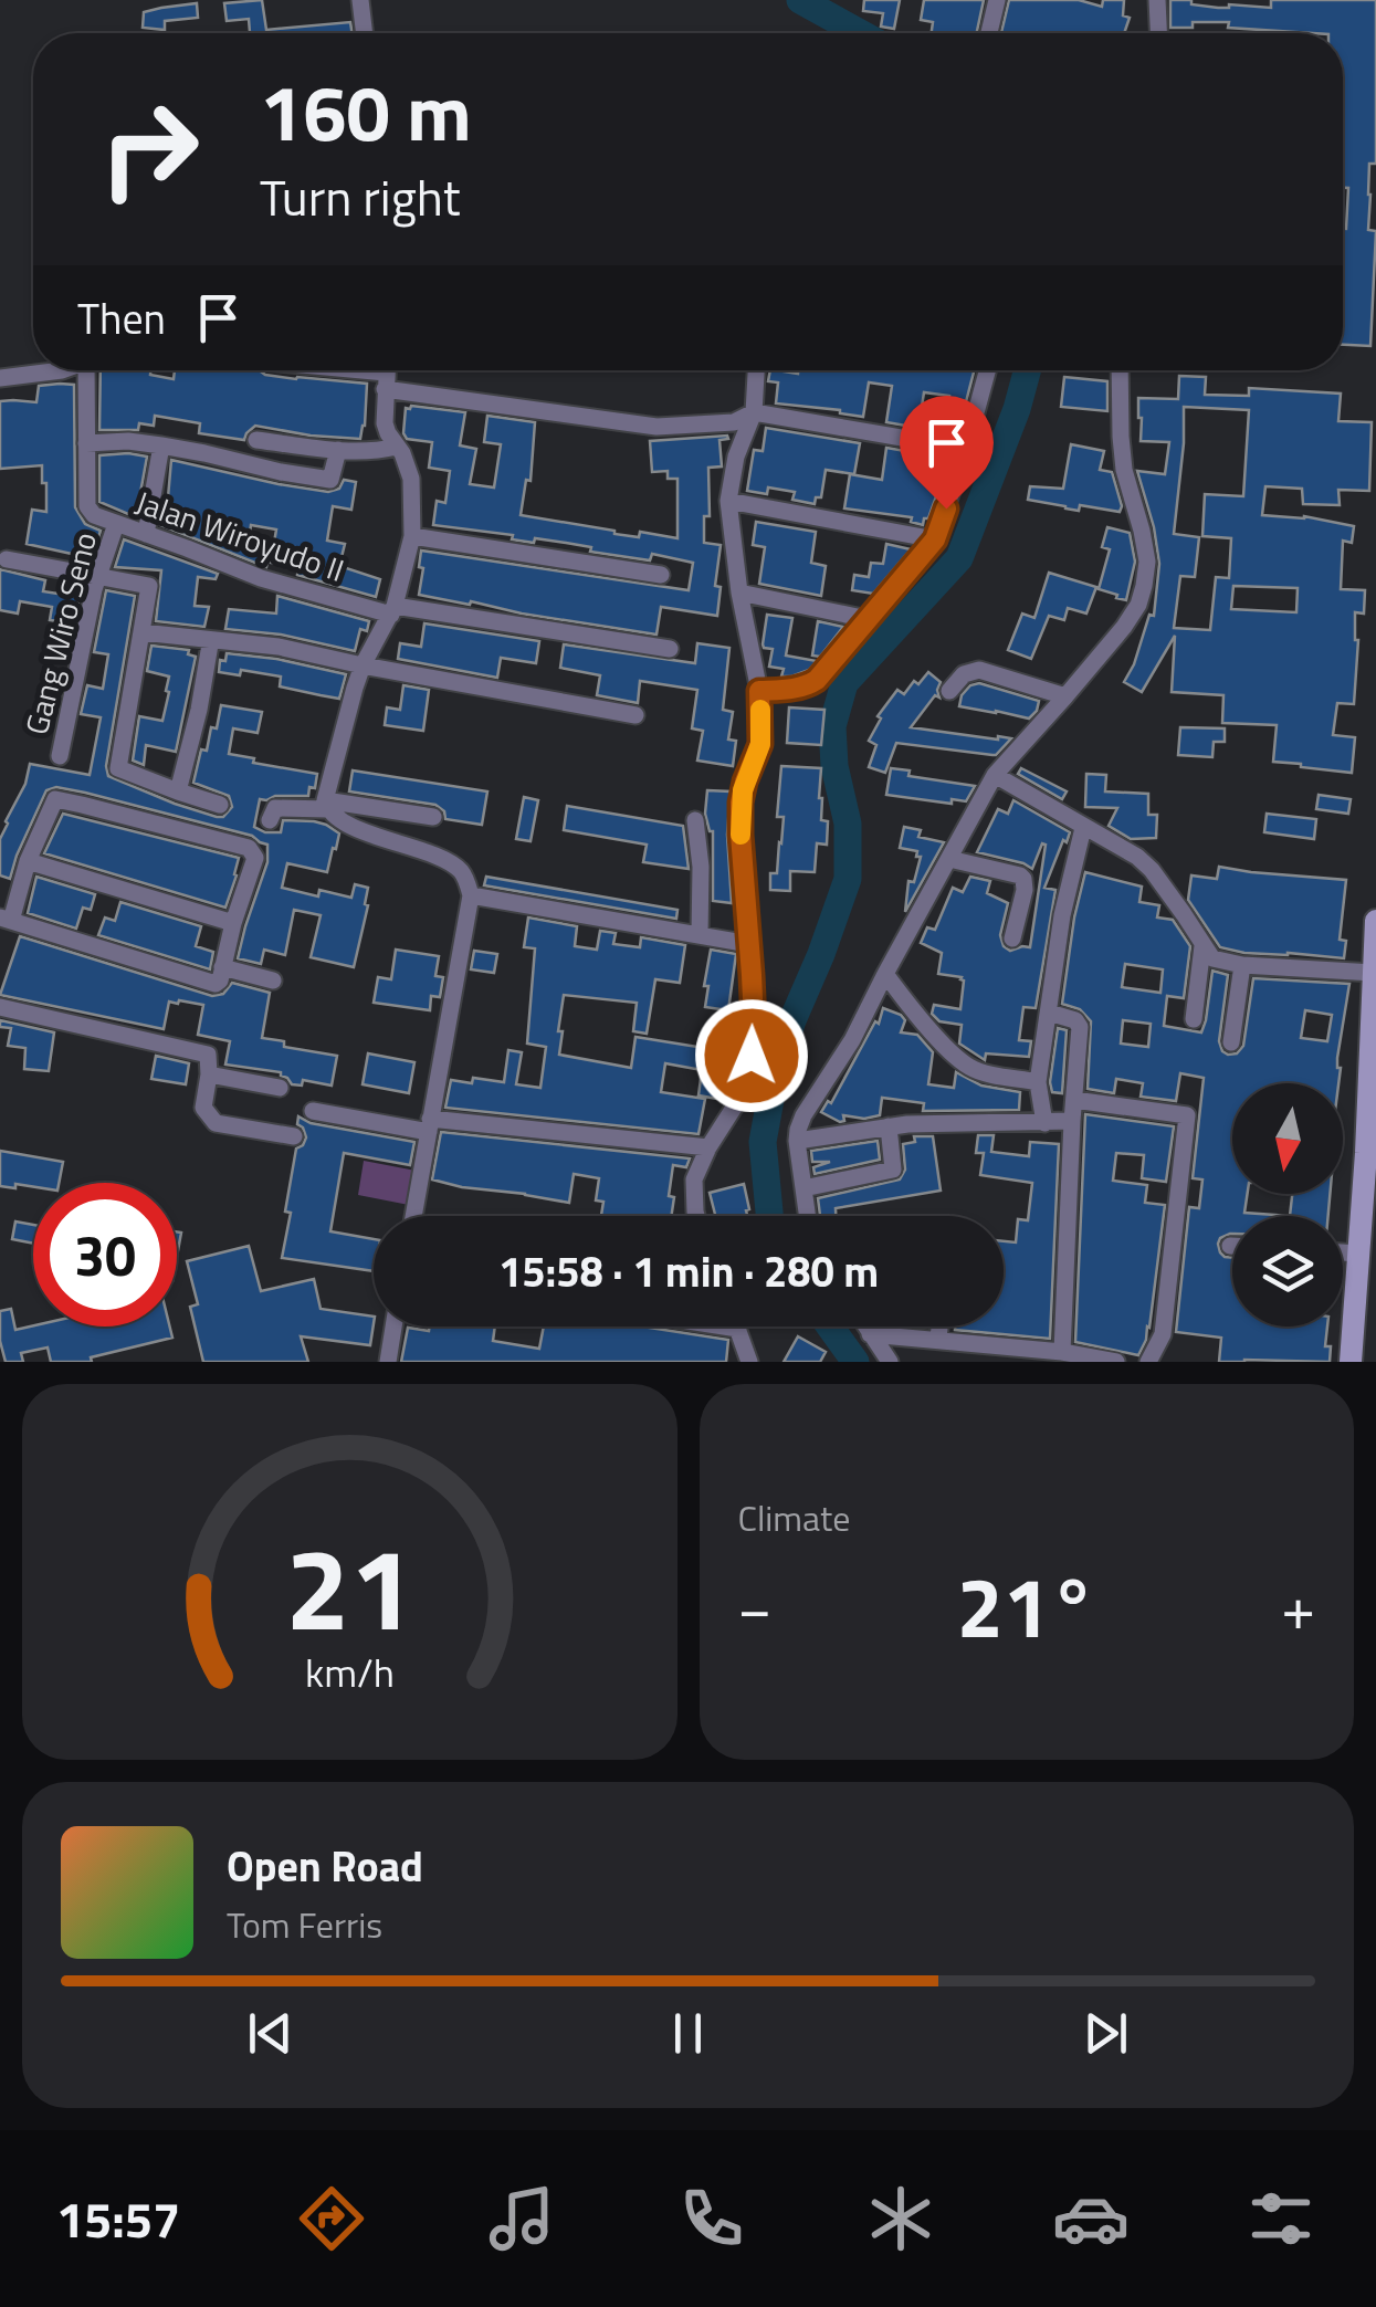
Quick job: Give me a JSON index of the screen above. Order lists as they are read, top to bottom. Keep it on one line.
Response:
{"streets":{"street":["Jalan Wiroyudo II","Gang Wiro Seno"]},"crossings":[["Jalan Wiroyudo II","Gang Wiro Seno"]],"north":"bottom","page":{"turn":["160 m","Turn right"],"then":"Then","limit":"30","trip":"15:58 · 1 min · 280 m","tile":"Climate","heat":["−","21°","+"],"song":["Open Road","Tom Ferris"],"tabs":"15:57","gauge":["21","km/h"]}}
